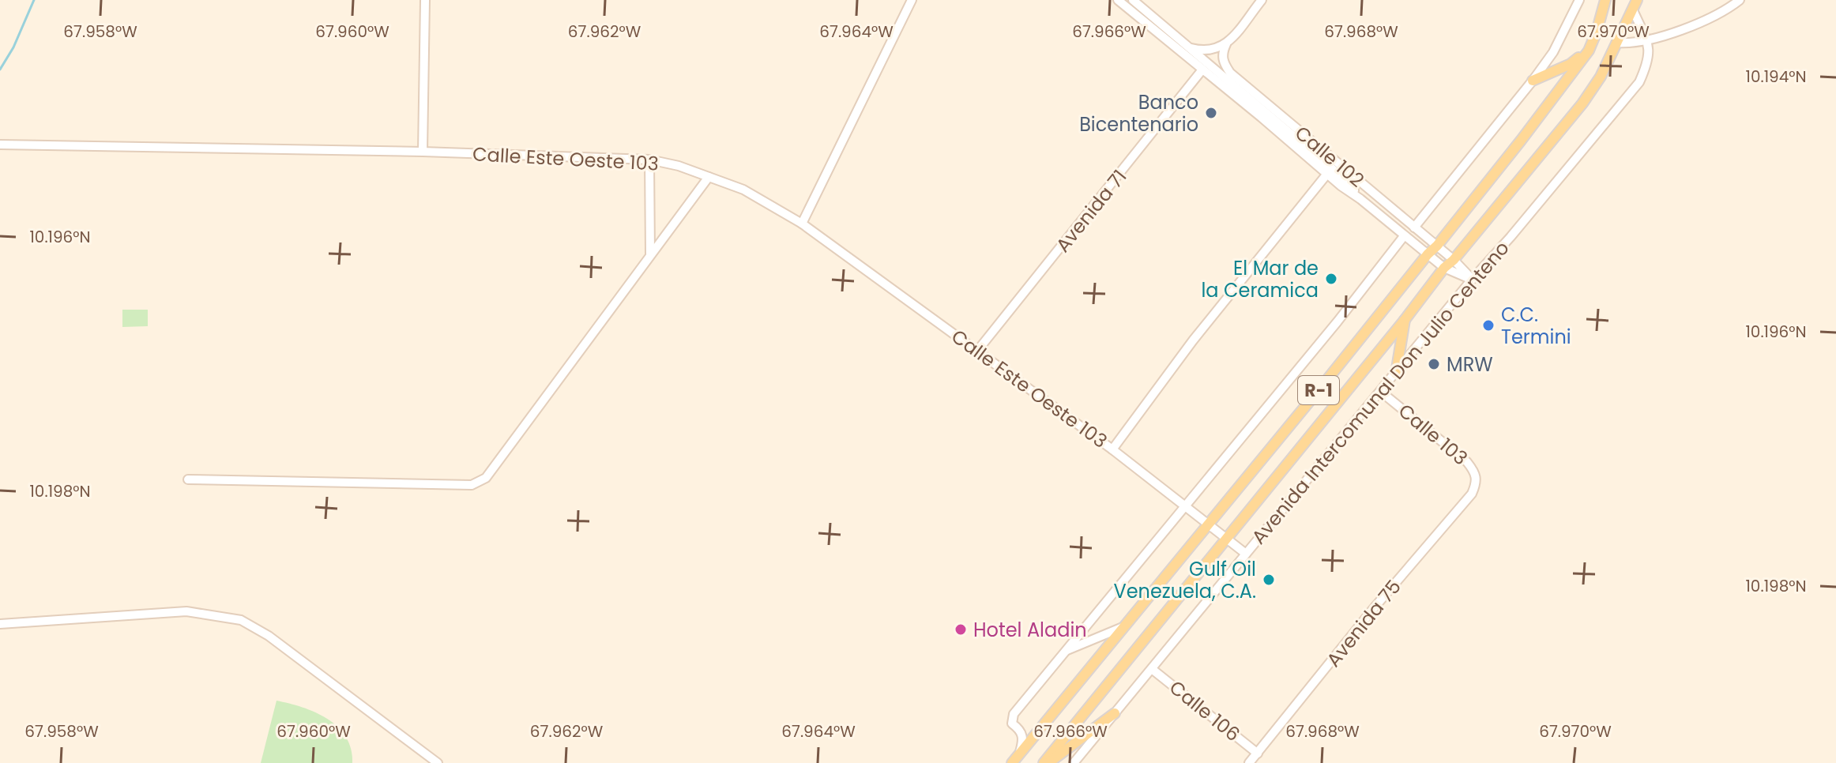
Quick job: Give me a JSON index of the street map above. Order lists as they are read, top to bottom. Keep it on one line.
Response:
{"streets":{"main road":["R-1","Avenida Intercomunal Don Julio Centeno"],"street":["Calle 102","Calle Este Oeste 103","Avenida 71","Calle 103","Avenida 75","Calle 106"]},"crossings":[["Calle 102","Avenida 71"],["Calle 102","R-1"],["Calle 102","Avenida Intercomunal Don Julio Centeno"],["Calle Este Oeste 103","Avenida 71"],["Calle Este Oeste 103","R-1"],["Calle Este Oeste 103","Avenida Intercomunal Don Julio Centeno"],["Avenida Intercomunal Don Julio Centeno","Calle 103"],["Avenida Intercomunal Don Julio Centeno","Calle 106"],["Calle 103","Avenida 75"],["Avenida 75","Calle 106"]],"places":["Banco Bicentenario","El Mar de la Ceramica","C.C. Termini","MRW","Gulf Oil Venezuela, C.A.","Hotel Aladin"],"coordinates":["67.958°W","67.960°W","67.962°W","67.964°W","67.966°W","67.968°W","67.970°W","10.194°N","10.196°N","10.198°N"]}
